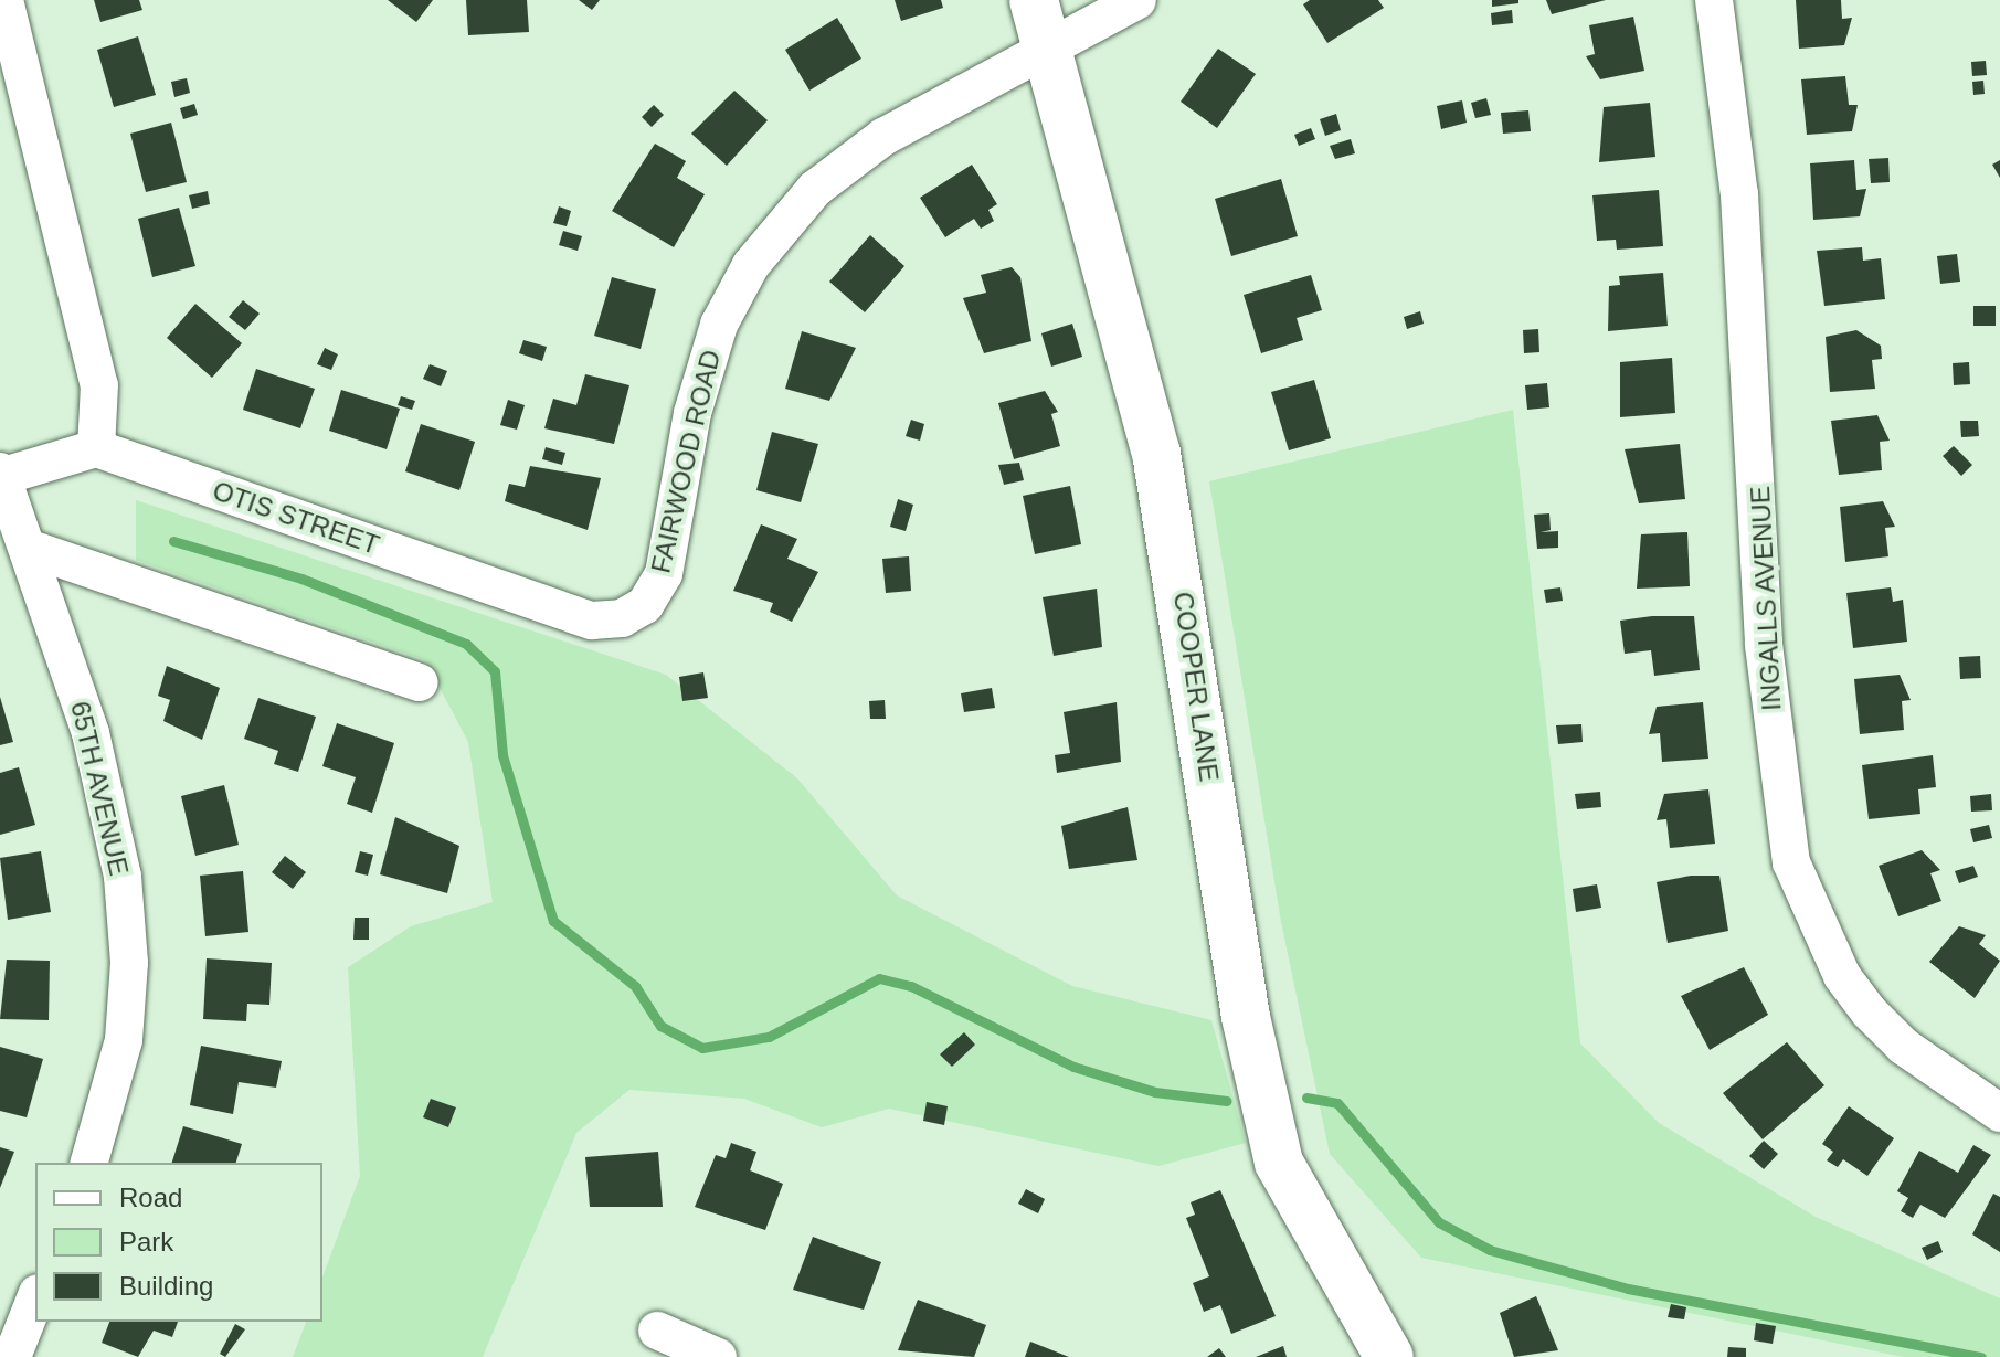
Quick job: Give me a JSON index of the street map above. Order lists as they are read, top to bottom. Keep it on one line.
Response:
{"streets":{"street":["FAIRWOOD ROAD","OTIS STREET","INGALLS AVENUE","COOPER LANE","65TH AVENUE"]},"crossings":[["FAIRWOOD ROAD","OTIS STREET"],["FAIRWOOD ROAD","COOPER LANE"]],"legend":["Road","Park","Building"]}
